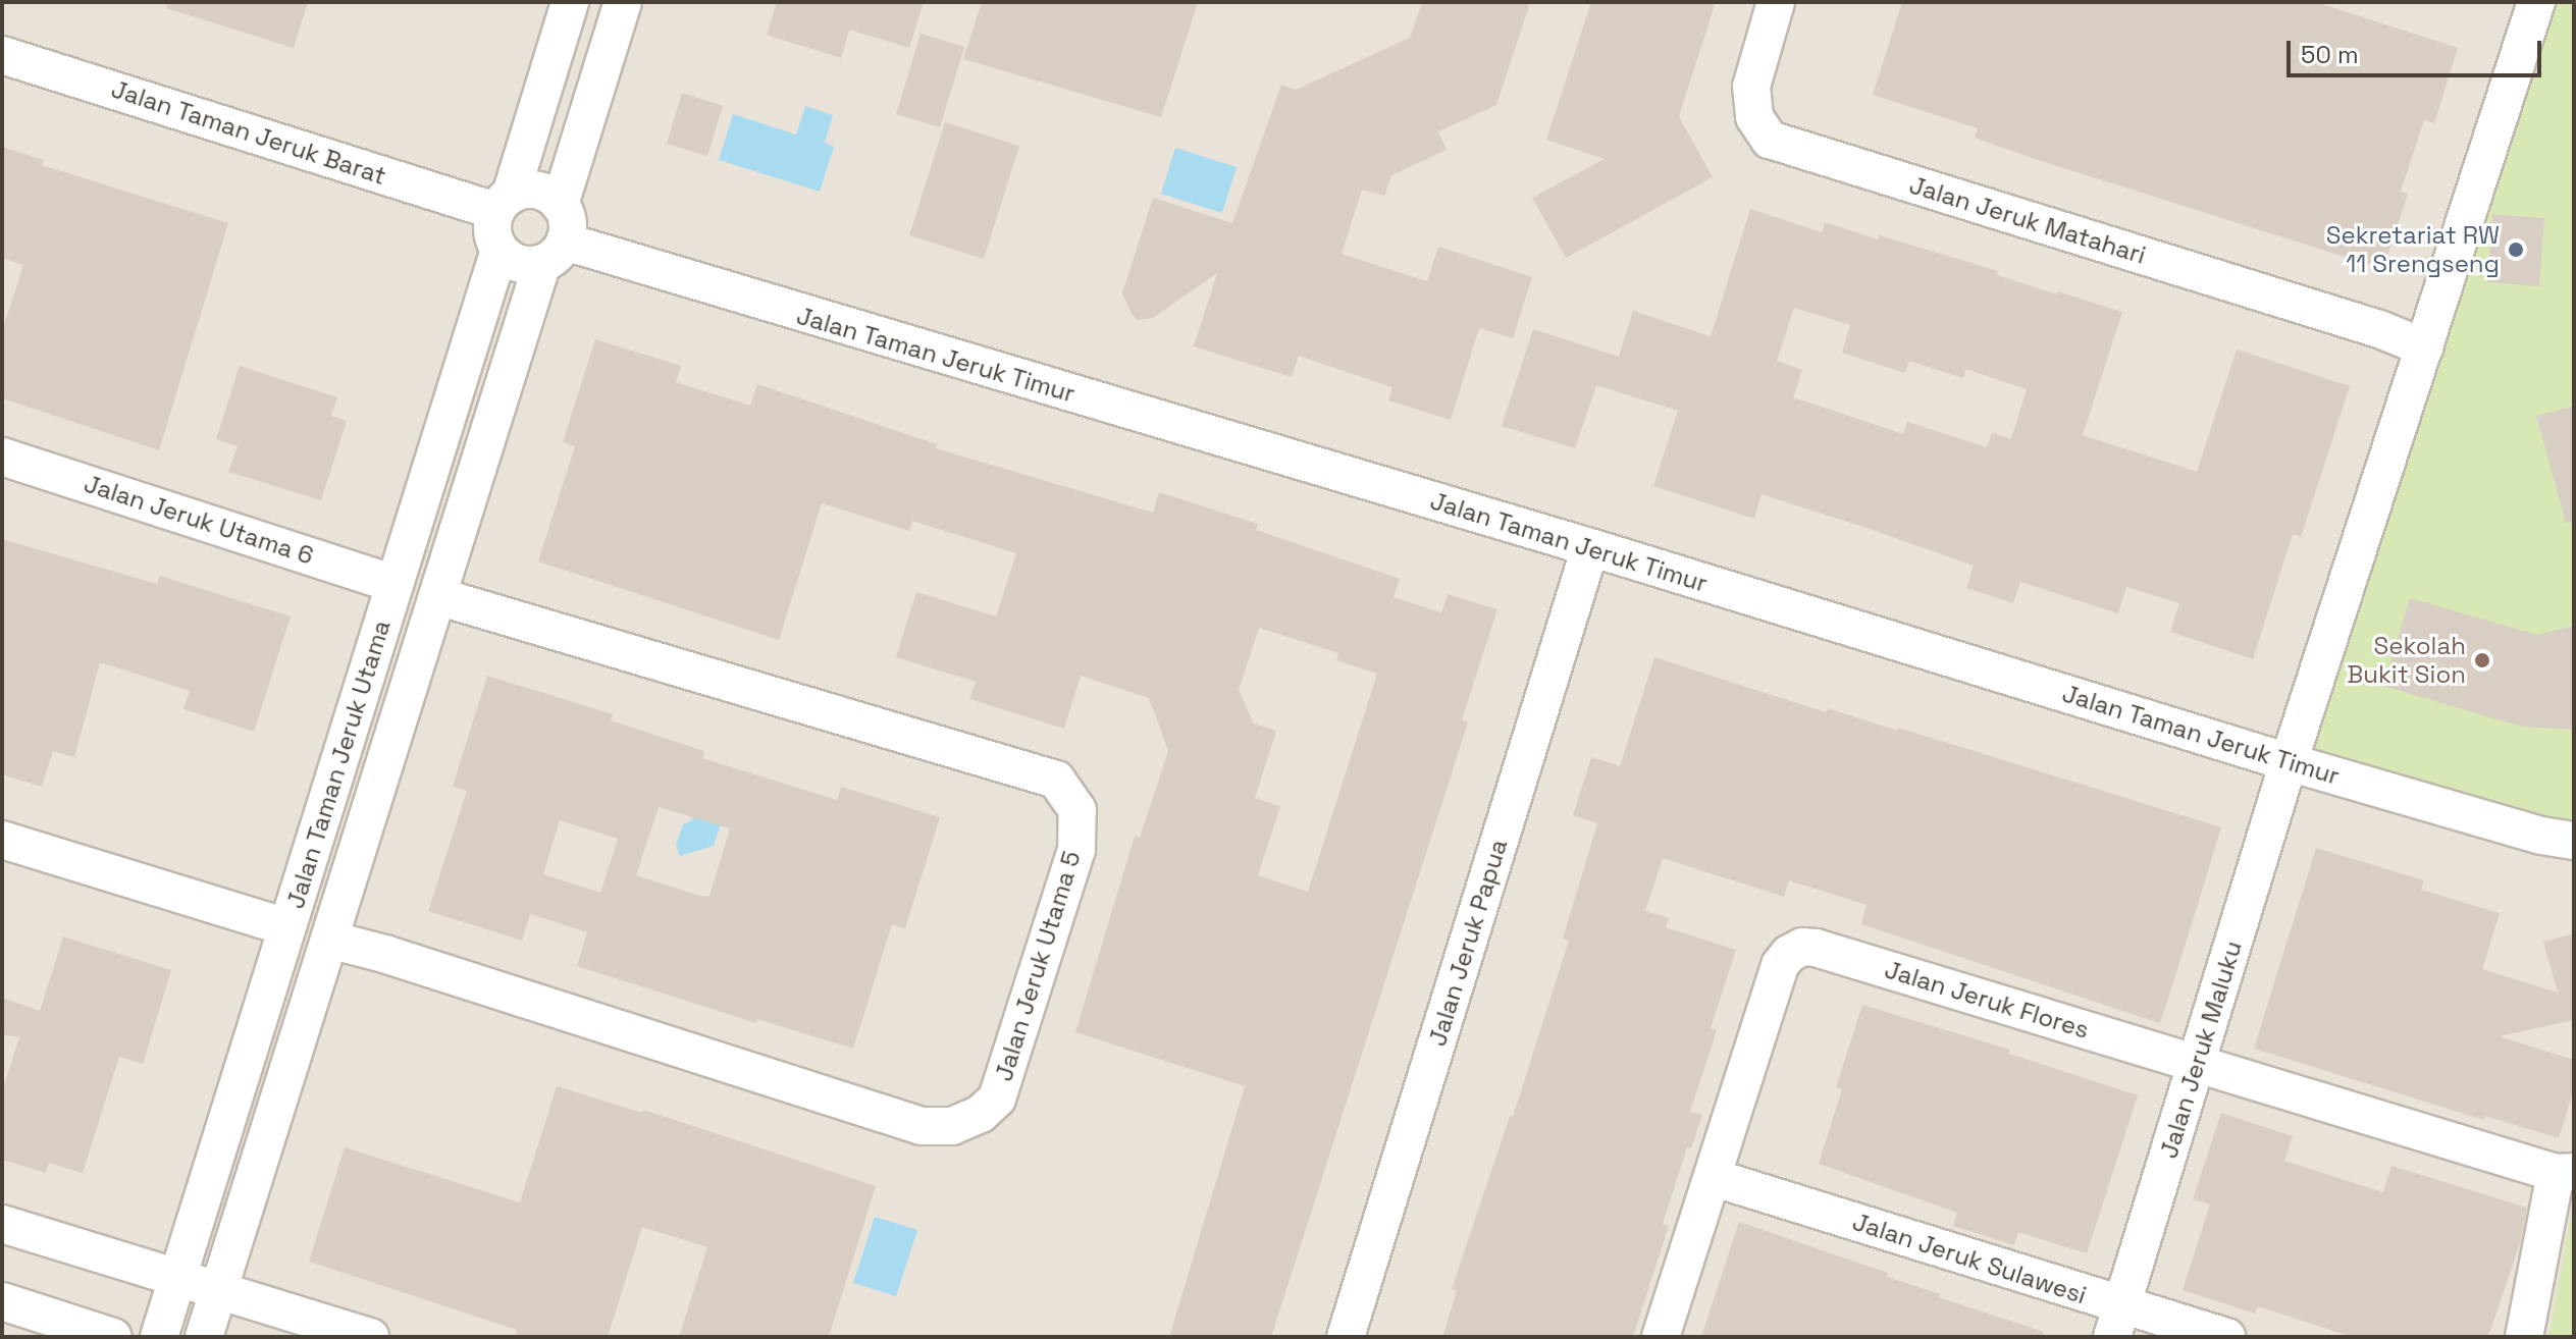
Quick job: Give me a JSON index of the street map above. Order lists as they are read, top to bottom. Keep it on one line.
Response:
{"streets":{"street":["Jalan Taman Jeruk Barat","Jalan Jeruk Matahari","Jalan Taman Jeruk Timur","Jalan Jeruk Utama 6","Jalan Taman Jeruk Utama","Jalan Jeruk Papua","Jalan Jeruk Utama 5","Jalan Jeruk Flores","Jalan Jeruk Maluku","Jalan Jeruk Sulawesi"]},"crossings":[["Jalan Taman Jeruk Barat","Jalan Taman Jeruk Timur"],["Jalan Taman Jeruk Barat","Jalan Taman Jeruk Utama"],["Jalan Jeruk Matahari","Jalan Jeruk Maluku"],["Jalan Taman Jeruk Timur","Jalan Taman Jeruk Utama"],["Jalan Taman Jeruk Timur","Jalan Jeruk Papua"],["Jalan Taman Jeruk Timur","Jalan Jeruk Maluku"],["Jalan Jeruk Utama 6","Jalan Taman Jeruk Utama"],["Jalan Taman Jeruk Utama","Jalan Jeruk Utama 5"],["Jalan Jeruk Flores","Jalan Jeruk Maluku"],["Jalan Jeruk Flores","Jalan Jeruk Sulawesi"],["Jalan Jeruk Maluku","Jalan Jeruk Sulawesi"]],"places":["Sekretariat RW 11 Srengseng","Sekolah Bukit Sion"],"scale_bar":"50 m"}
